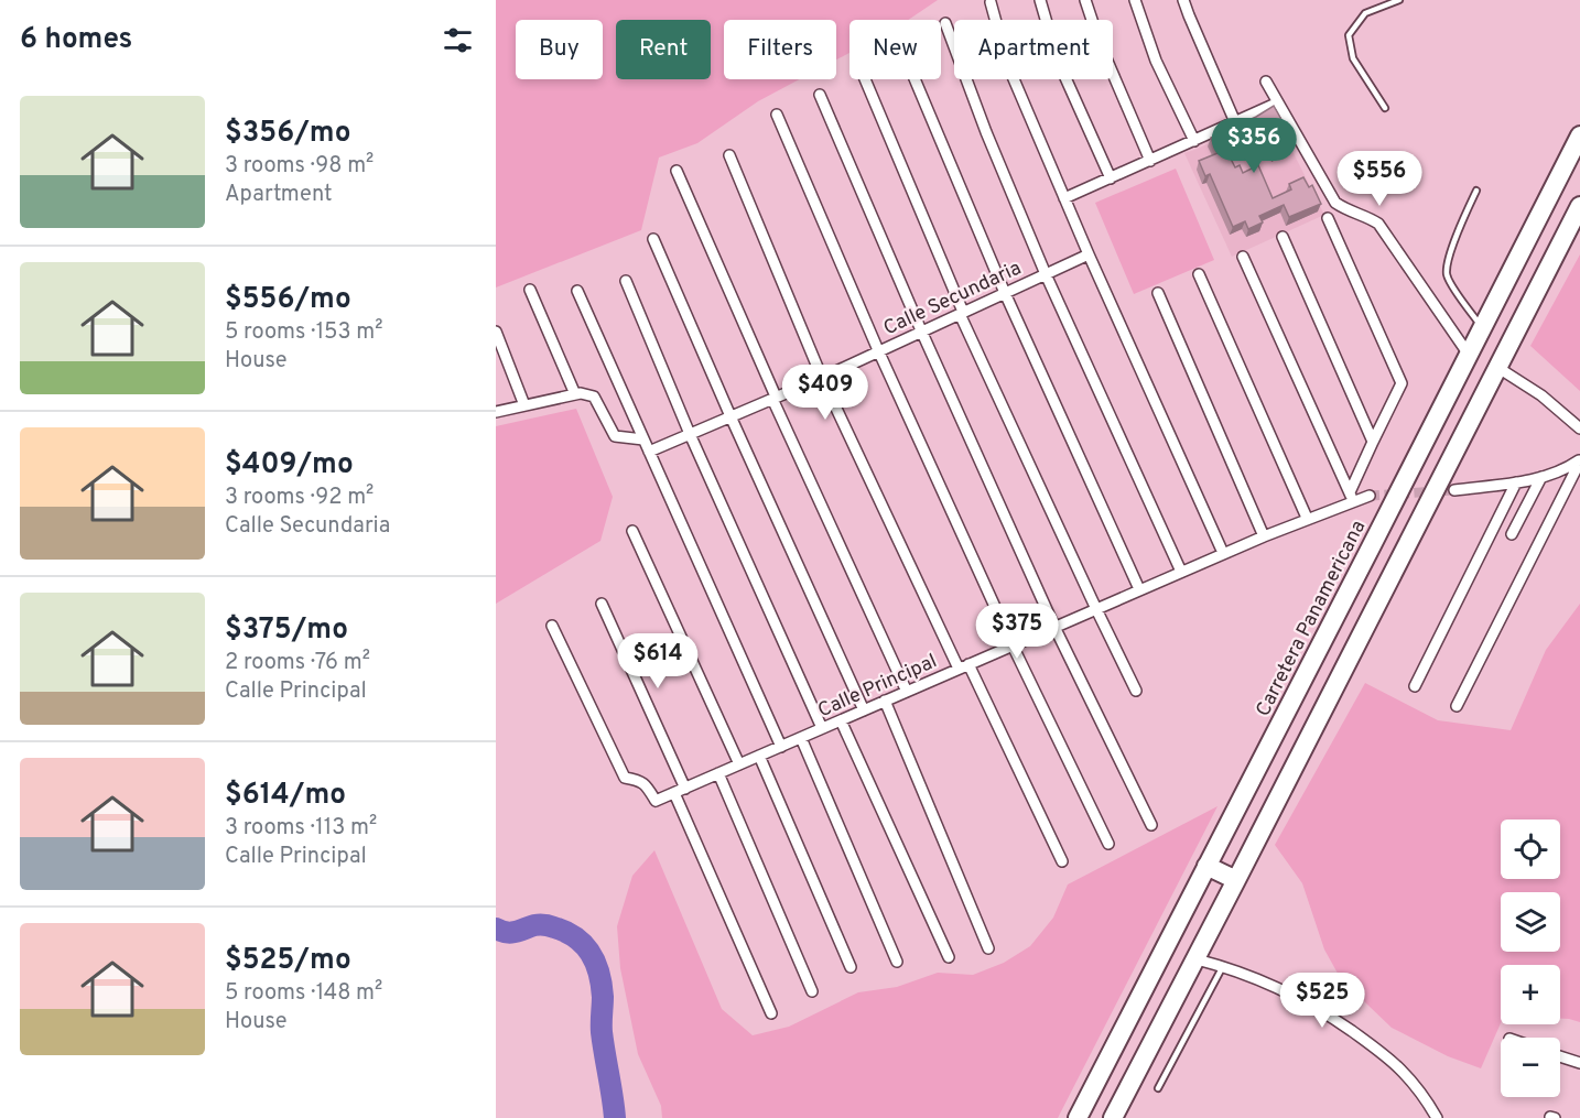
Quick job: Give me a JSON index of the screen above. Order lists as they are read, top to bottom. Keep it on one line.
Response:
{"streets":{"highway":["Carretera Panamericana"],"street":["Calle Secundaria","Calle Principal"]},"page":{"heading":"6 homes","chip":["Buy","Rent","Filters","New","Apartment"],"list":[{"name":"$356/mo","note":"3 rooms · 98 m² · Apartment"},{"name":"$556/mo","note":"5 rooms · 153 m² · House"},{"name":"$409/mo","note":"3 rooms · 92 m² · Calle Secundaria"},{"name":"$375/mo","note":"2 rooms · 76 m² · Calle Principal"},{"name":"$614/mo","note":"3 rooms · 113 m² · Calle Principal"},{"name":"$525/mo","note":"5 rooms · 148 m² · House"}],"price":["$356","$556","$409","$375","$614","$525"],"map_buttons":["+","−"]}}
